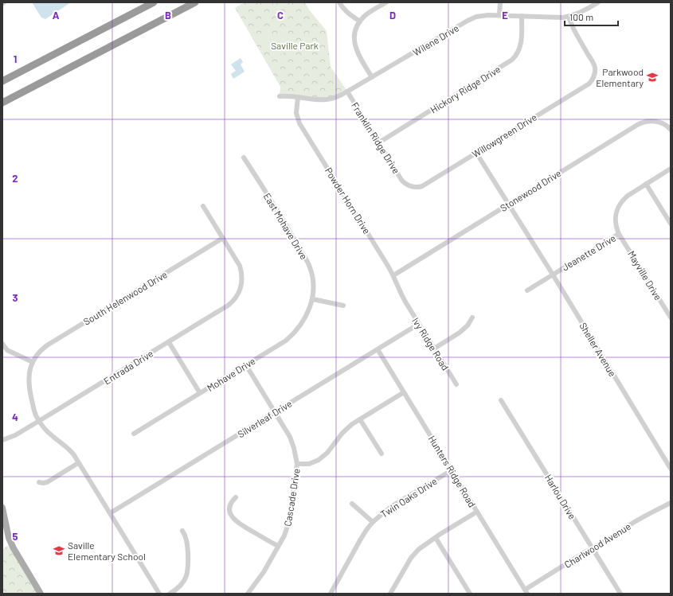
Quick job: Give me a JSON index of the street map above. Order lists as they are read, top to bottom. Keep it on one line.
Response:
{"streets":{"street":["Wilene Drive","Hickory Ridge Drive","Willowgreen Drive","Franklin Ridge Drive","Stonewood Drive","Powder Horn Drive","East Mohave Drive","Jeanette Drive","Mayville Drive","South Helenwood Drive","Ivy Ridge Road","Sheller Avenue","Entrada Drive","Mohave Drive","Silverleaf Drive","Hunters Ridge Road","Harlou Drive","Cascade Drive","Twin Oaks Drive","Charlwood Avenue"]},"crossings":[["Wilene Drive","Hickory Ridge Drive"],["Wilene Drive","Willowgreen Drive"],["Wilene Drive","Franklin Ridge Drive"],["Wilene Drive","Powder Horn Drive"],["Hickory Ridge Drive","Franklin Ridge Drive"],["Willowgreen Drive","Franklin Ridge Drive"],["Willowgreen Drive","Sheller Avenue"],["Stonewood Drive","Powder Horn Drive"],["Stonewood Drive","Sheller Avenue"],["Powder Horn Drive","Ivy Ridge Road"],["East Mohave Drive","Mohave Drive"],["Jeanette Drive","Mayville Drive"],["Jeanette Drive","Sheller Avenue"],["South Helenwood Drive","Entrada Drive"],["Ivy Ridge Road","Silverleaf Drive"],["Mohave Drive","Cascade Drive"],["Silverleaf Drive","Hunters Ridge Road"],["Silverleaf Drive","Cascade Drive"],["Hunters Ridge Road","Twin Oaks Drive"],["Hunters Ridge Road","Charlwood Avenue"],["Harlou Drive","Charlwood Avenue"]],"parks":["Saville Park"],"places":{"school or university":["Parkwood Elementary","Saville Elementary School"]},"scale_bar":"100 m","grid":{"columns":["A","B","C","D","E"],"rows":["1","2","3","4","5"]}}
